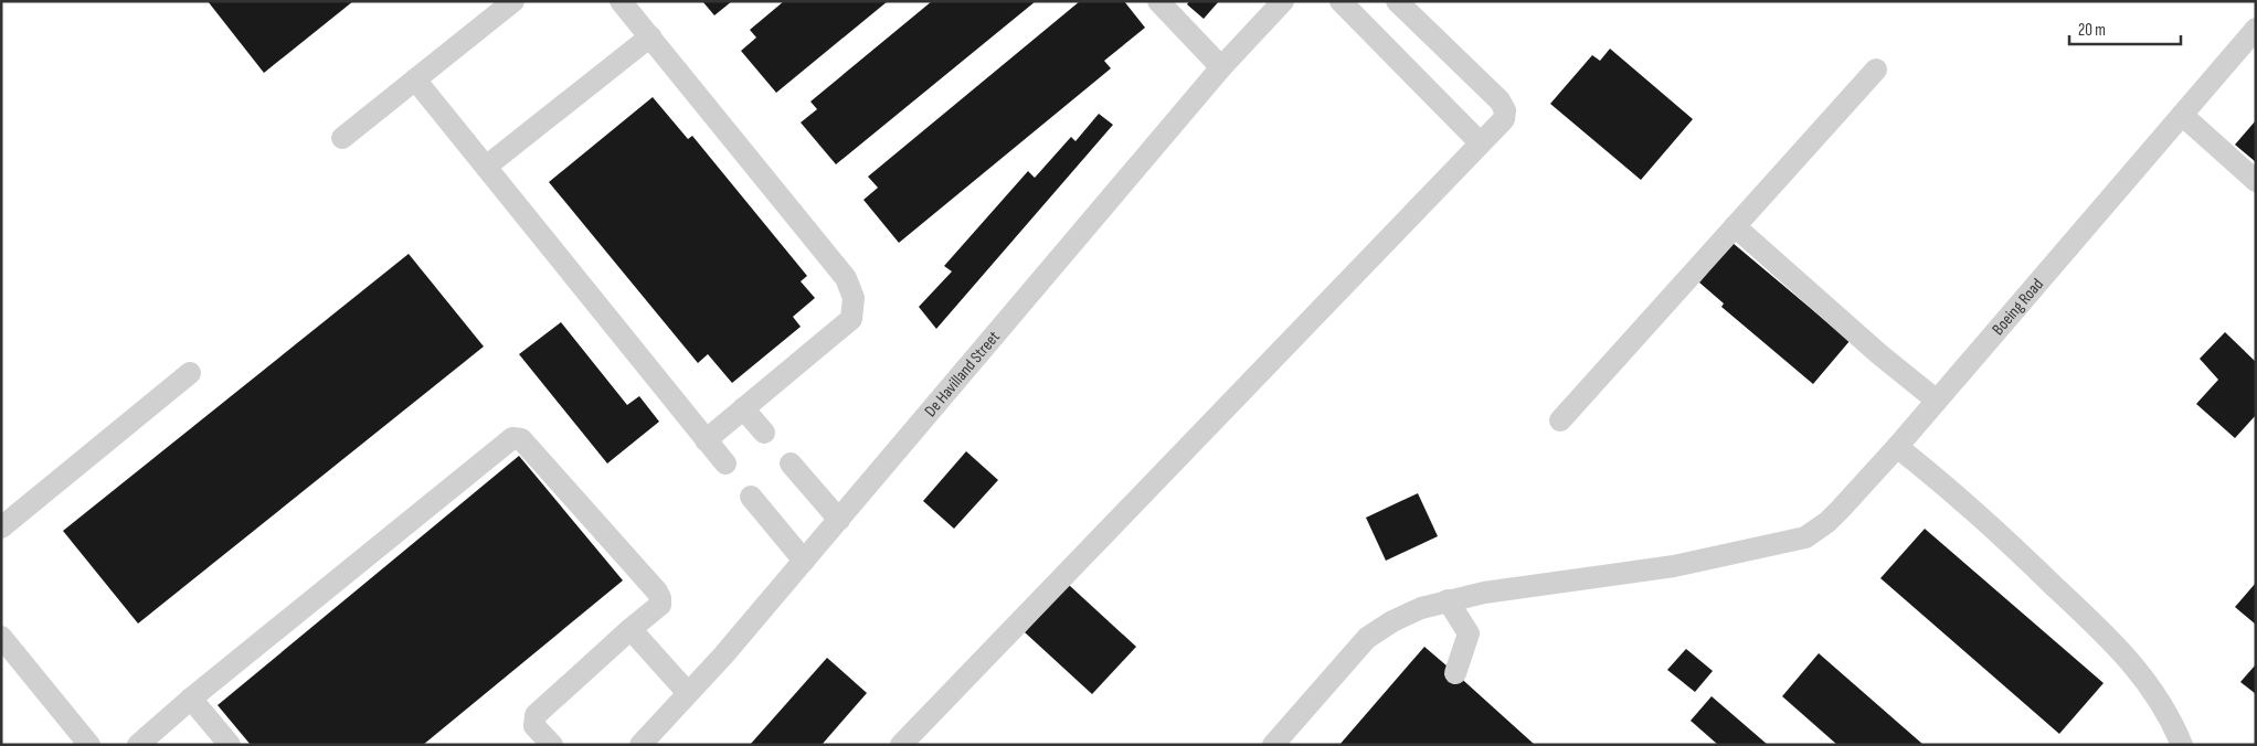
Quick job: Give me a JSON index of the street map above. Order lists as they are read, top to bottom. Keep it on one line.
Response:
{"streets":{"lane":["Boeing Road","De Havilland Street"]},"scale_bar":"20 m"}
